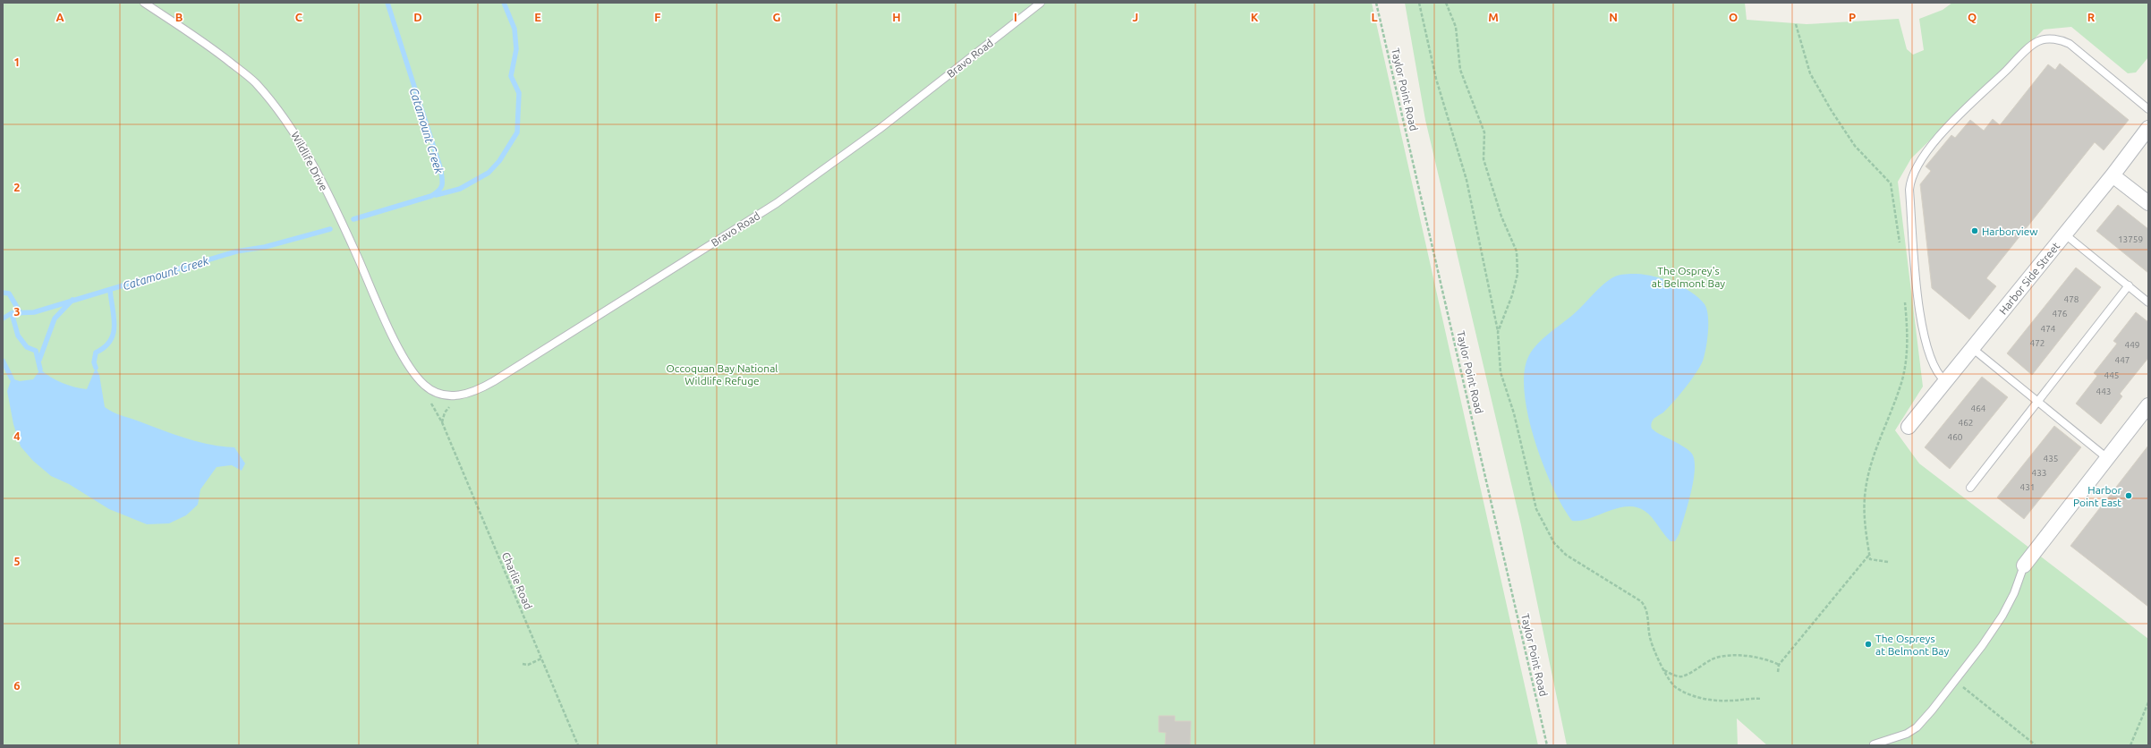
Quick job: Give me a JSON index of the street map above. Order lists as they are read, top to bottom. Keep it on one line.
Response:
{"streets":{"street":["Harbor Side Street"],"lane":["Bravo Road","Wildlife Drive"],"path":["Taylor Point Road","Charlie Road"]},"crossings":[["Bravo Road","Wildlife Drive"]],"water":["Catamount Creek"],"parks":["The Osprey's at Belmont Bay","Occoquan Bay National Wildlife Refuge"],"places":["Harborview","Harbor Point East","The Ospreys at Belmont Bay"],"house_numbers":["13759","478","476","474","472","449","447","445","443","464","462","460","435","433","431"],"grid":{"columns":["A","B","C","D","E","F","G","H","I","J","K","L","M","N","O","P","Q","R"],"rows":["1","2","3","4","5","6"]}}
